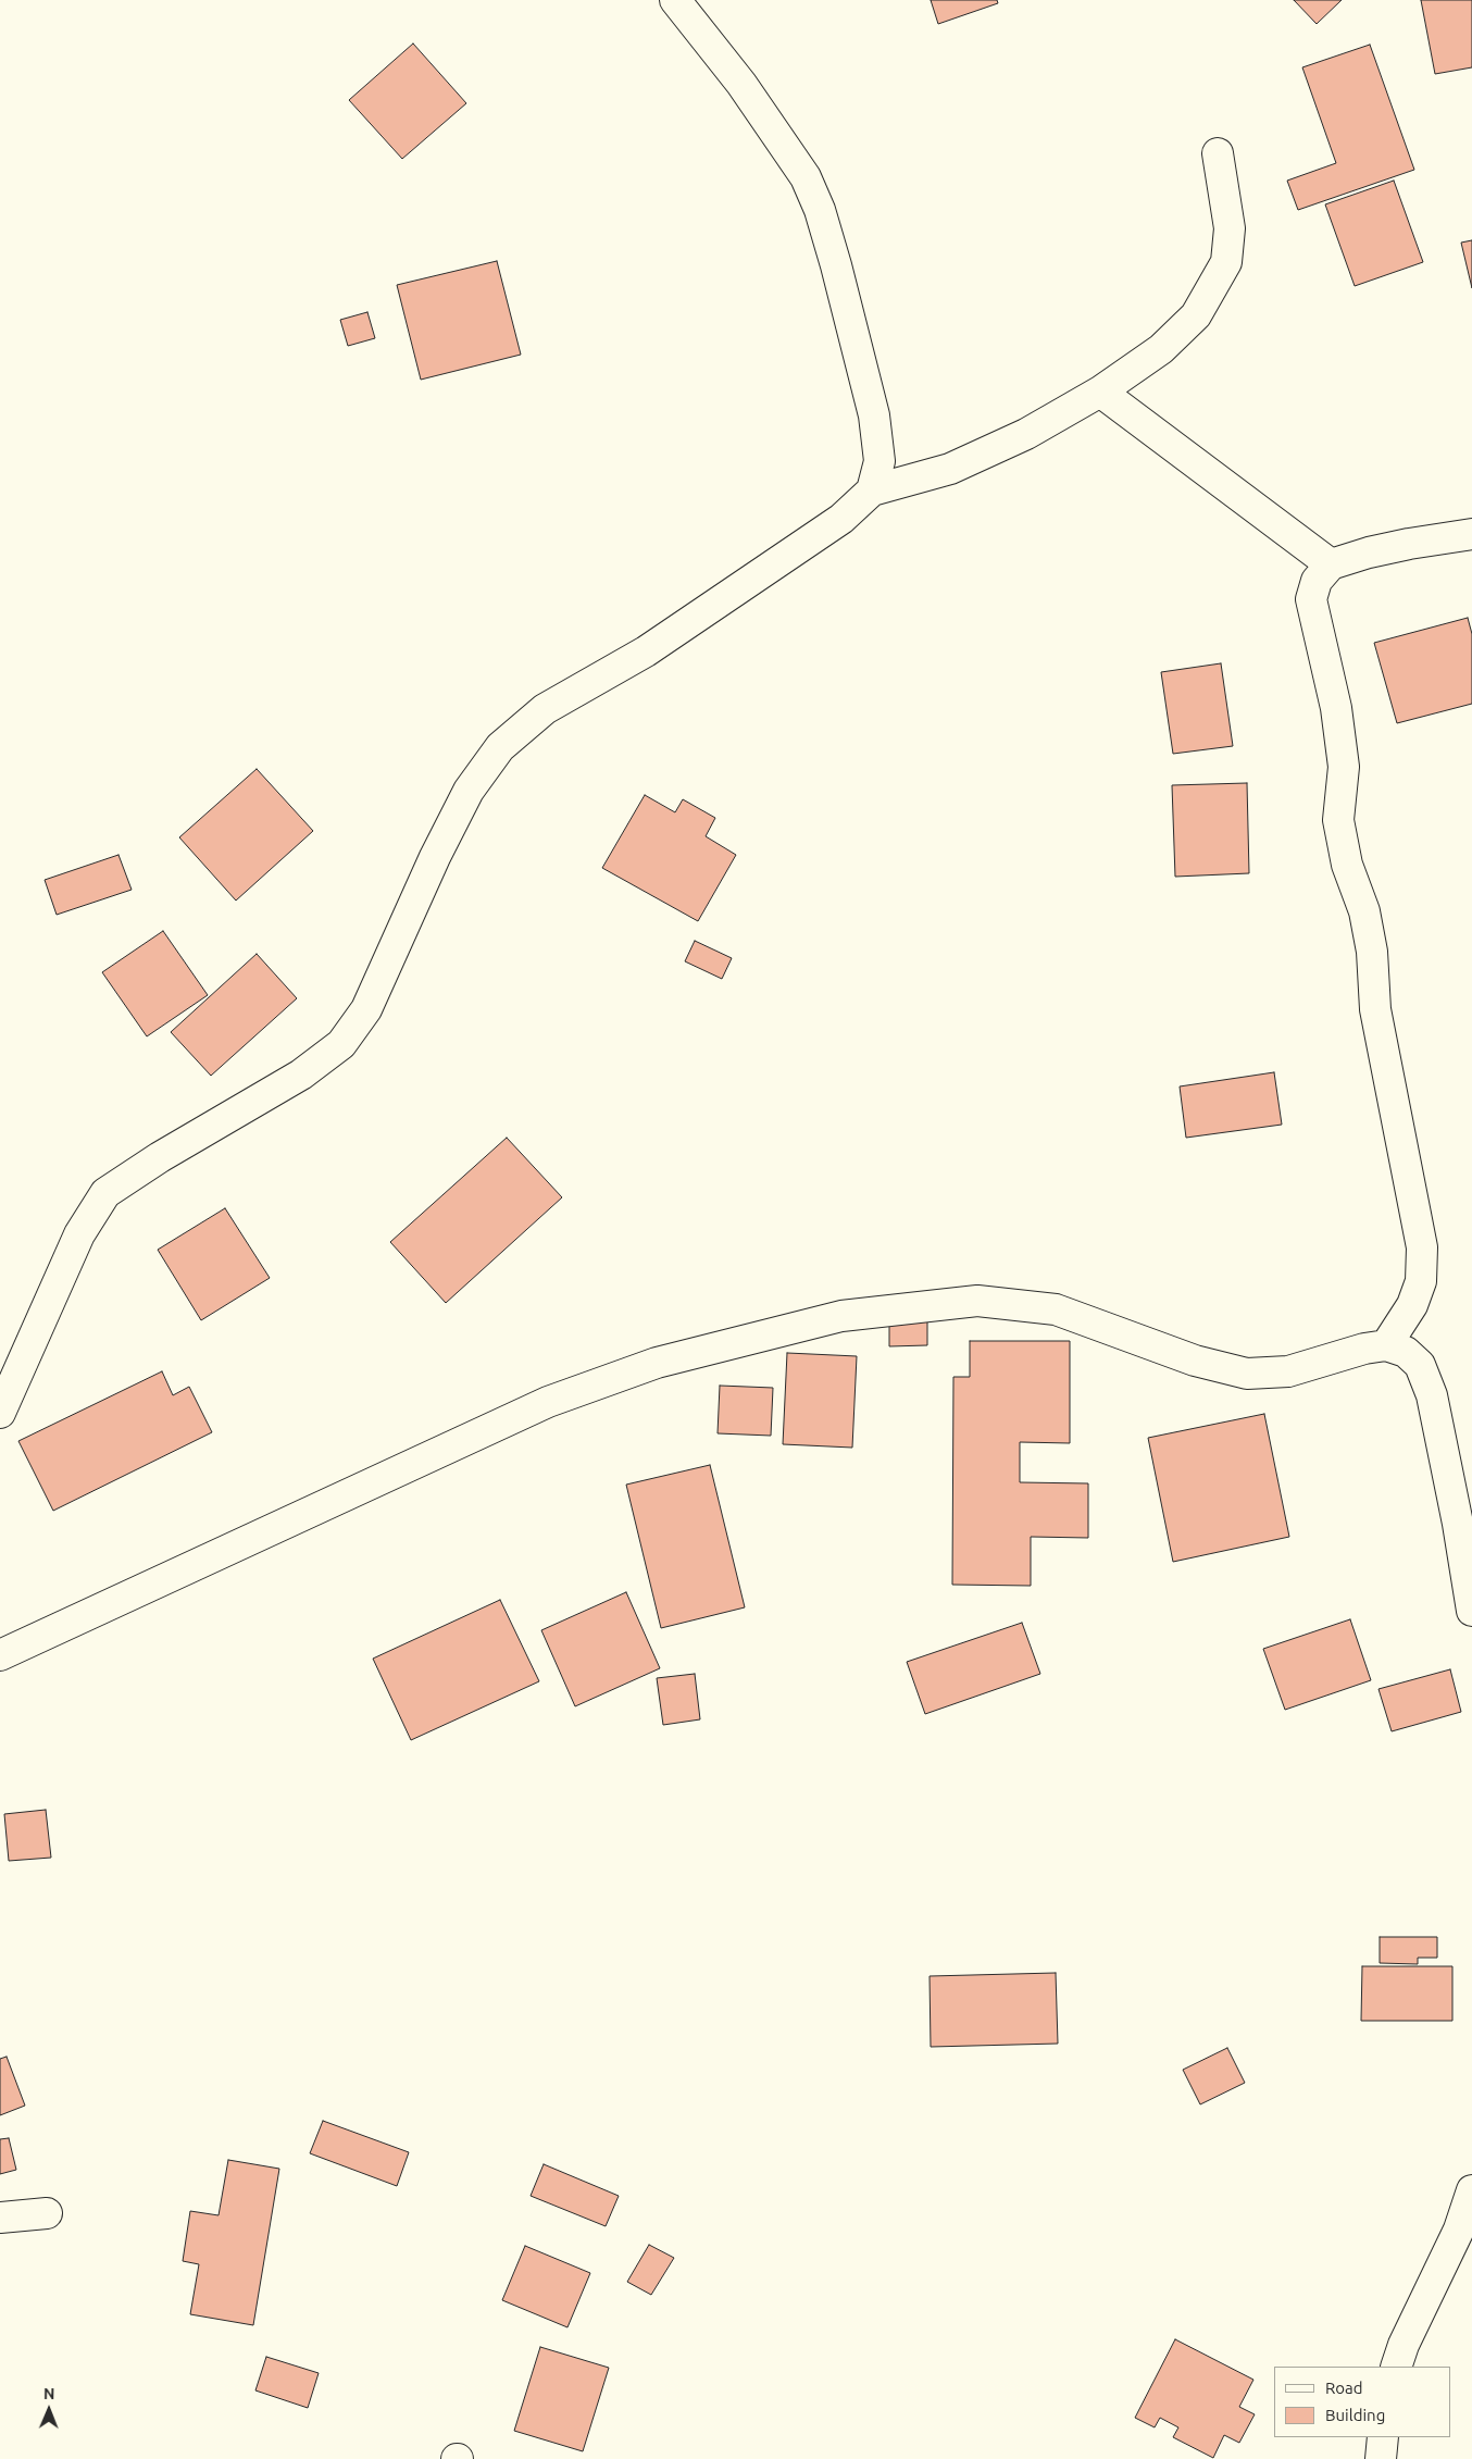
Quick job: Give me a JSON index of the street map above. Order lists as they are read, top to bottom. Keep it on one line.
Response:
{"legend":["Road","Building"],"north":"top"}
